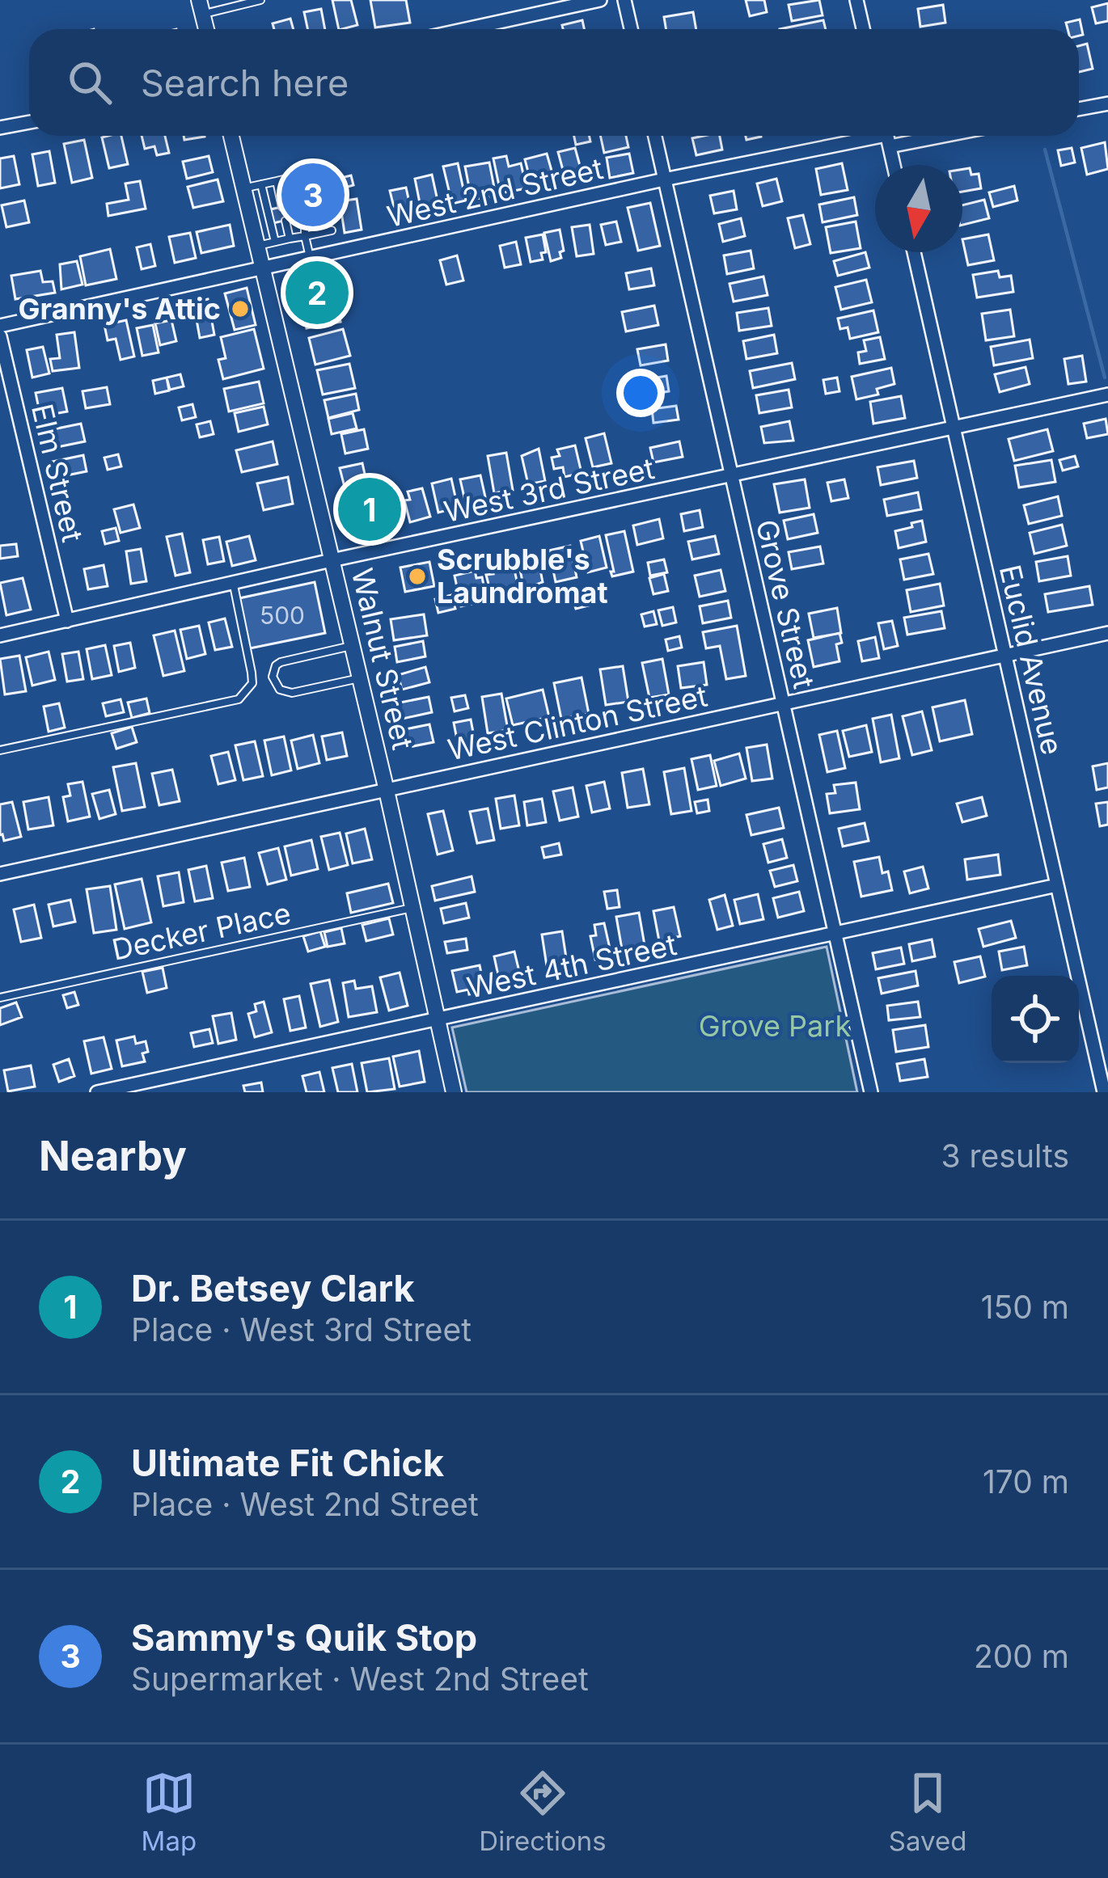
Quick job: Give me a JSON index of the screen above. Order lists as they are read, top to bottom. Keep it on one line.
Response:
{"streets":{"street":["West 2nd Street","Elm Street","West 3rd Street","Grove Street","Walnut Street","Euclid Avenue","West Clinton Street","West 4th Street"],"lane":["Decker Place"]},"crossings":[["West 2nd Street","Grove Street"],["West 2nd Street","Walnut Street"],["Elm Street","West 3rd Street"],["West 3rd Street","Grove Street"],["West 3rd Street","Walnut Street"],["West 3rd Street","Euclid Avenue"],["Grove Street","West Clinton Street"],["Grove Street","West 4th Street"],["Walnut Street","West Clinton Street"],["Walnut Street","Decker Place"],["Walnut Street","West 4th Street"],["Euclid Avenue","West Clinton Street"],["Euclid Avenue","West 4th Street"]],"parks":["Grove Park"],"places":["Granny's Attic","Scrubble's Laundromat"],"house_numbers":["500"],"north":"bottom","page":{"search":"Search here","pins":["3","2","1"],"heading":["Nearby","3 results"],"list":[{"mark":"1","name":"Dr. Betsey Clark","note":"Place · West 3rd Street","value":"150 m"},{"mark":"2","name":"Ultimate Fit Chick","note":"Place · West 2nd Street","value":"170 m"},{"mark":"3","name":"Sammy's Quik Stop","note":"Supermarket · West 2nd Street","value":"200 m"}],"nav":["Map","Directions","Saved"]}}
